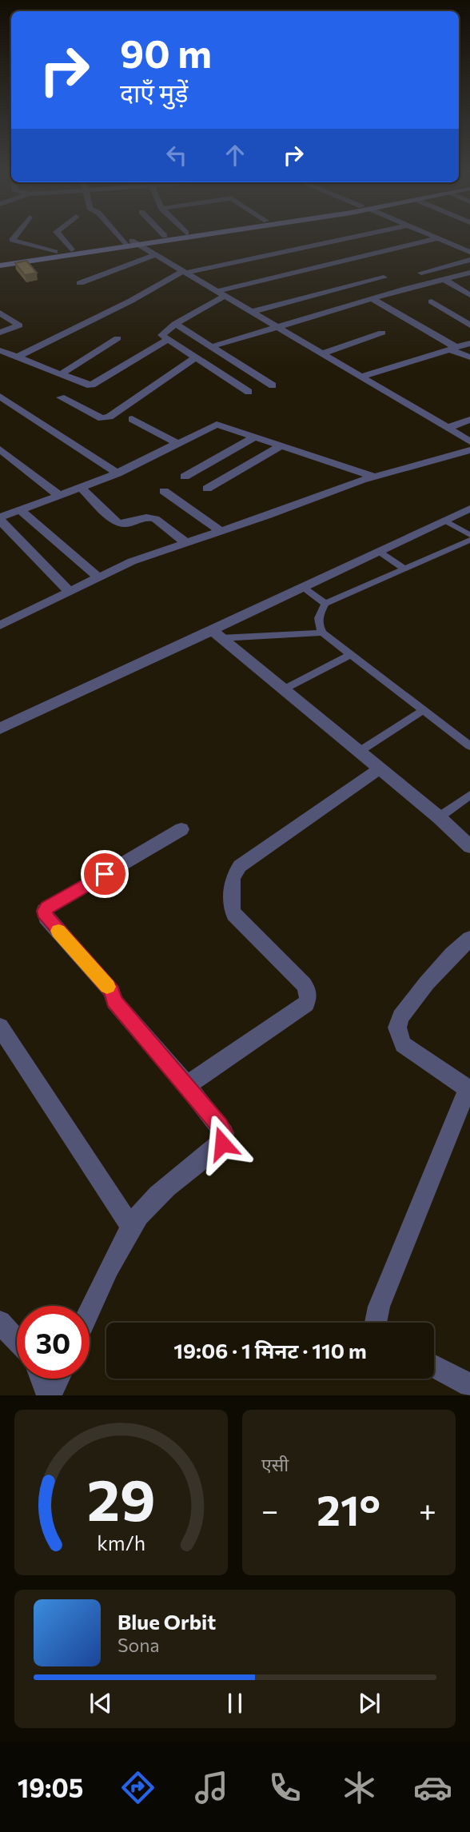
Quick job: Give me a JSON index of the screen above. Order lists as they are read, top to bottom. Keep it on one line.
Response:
{"page":{"turn":["90 m","दाएँ मुड़ें"],"limit":"30","trip":"19:06 · 1 मिनट · 110 m","tile":"एसी","heat":["−","21°","+"],"song":["Blue Orbit","Sona"],"tabs":"19:05","gauge":["29","km/h"]}}
